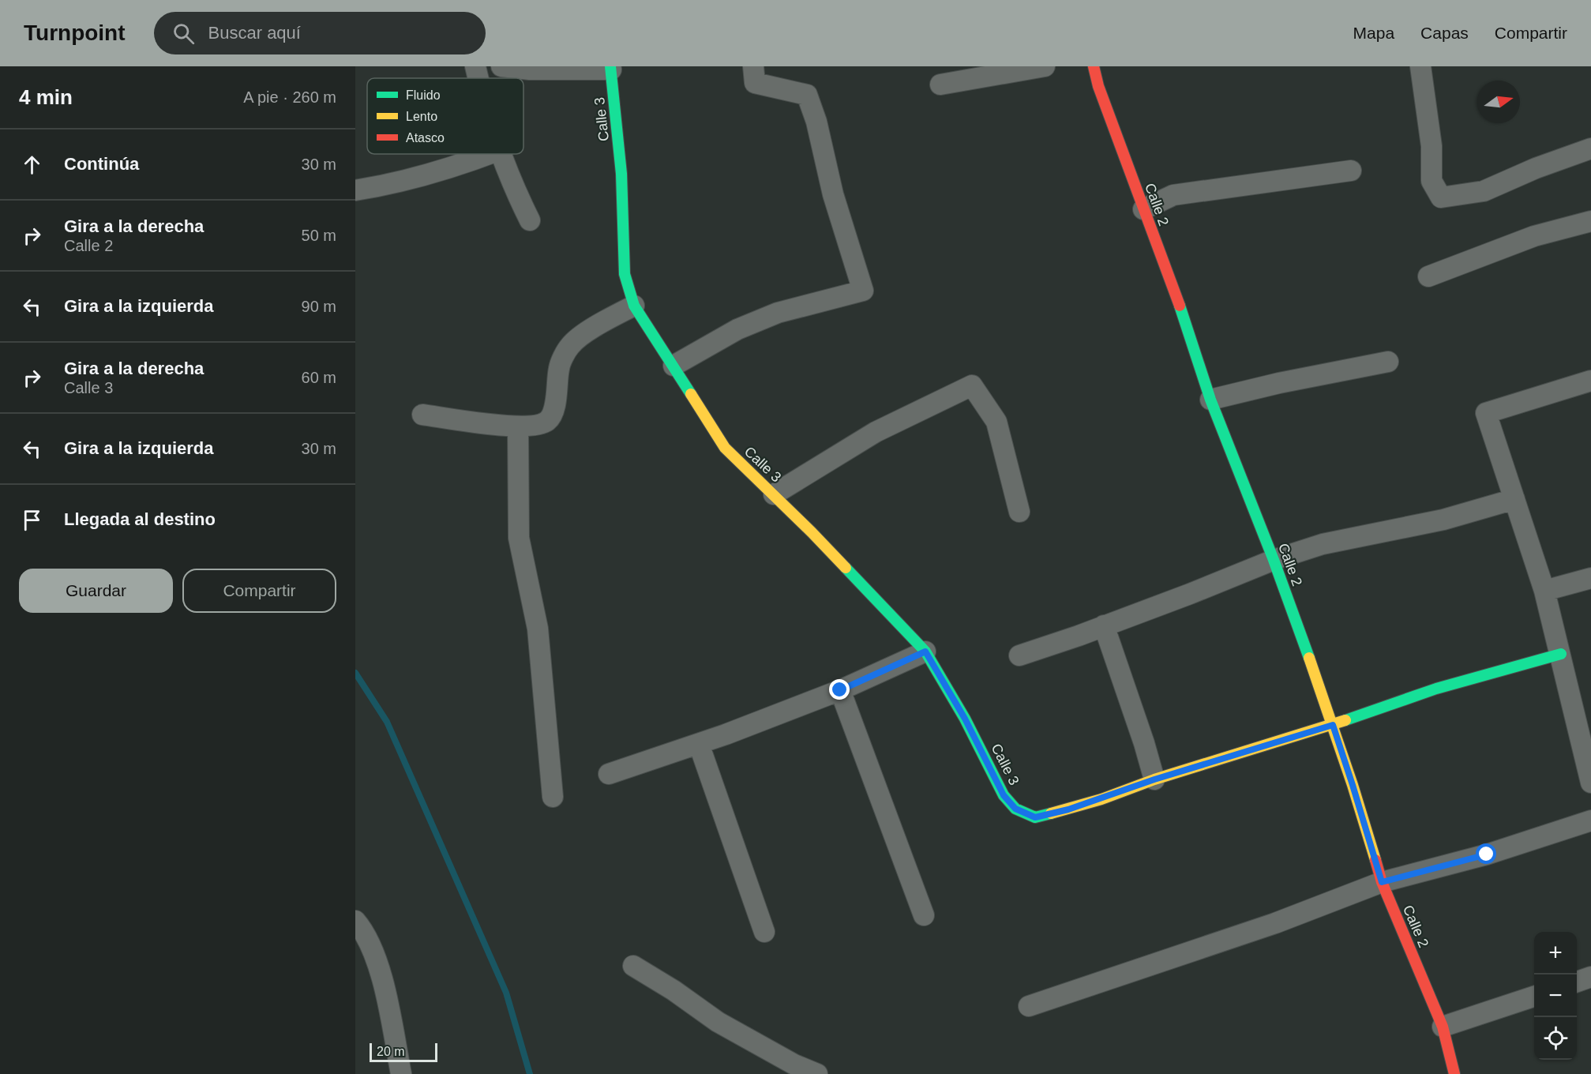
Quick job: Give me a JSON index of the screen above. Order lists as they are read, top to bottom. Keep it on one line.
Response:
{"streets":{"street":["Calle 3","Calle 2"]},"legend":["Fluido","Lento","Atasco"],"scale_bar":"20 m","north":"right","page":{"header":"Turnpoint","search":"Buscar aquí","nav":["Mapa","Capas","Compartir"],"heading":["4 min","A pie · 260 m"],"list":[["Continúa","30 m"],["Gira a la derecha","Calle 2","50 m"],["Gira a la izquierda","90 m"],["Gira a la derecha","Calle 3","60 m"],["Gira a la izquierda","30 m"],"Llegada al destino"],"buttons":["Guardar","Compartir"],"map_buttons":["+","−"],"scale":"20 m"}}
